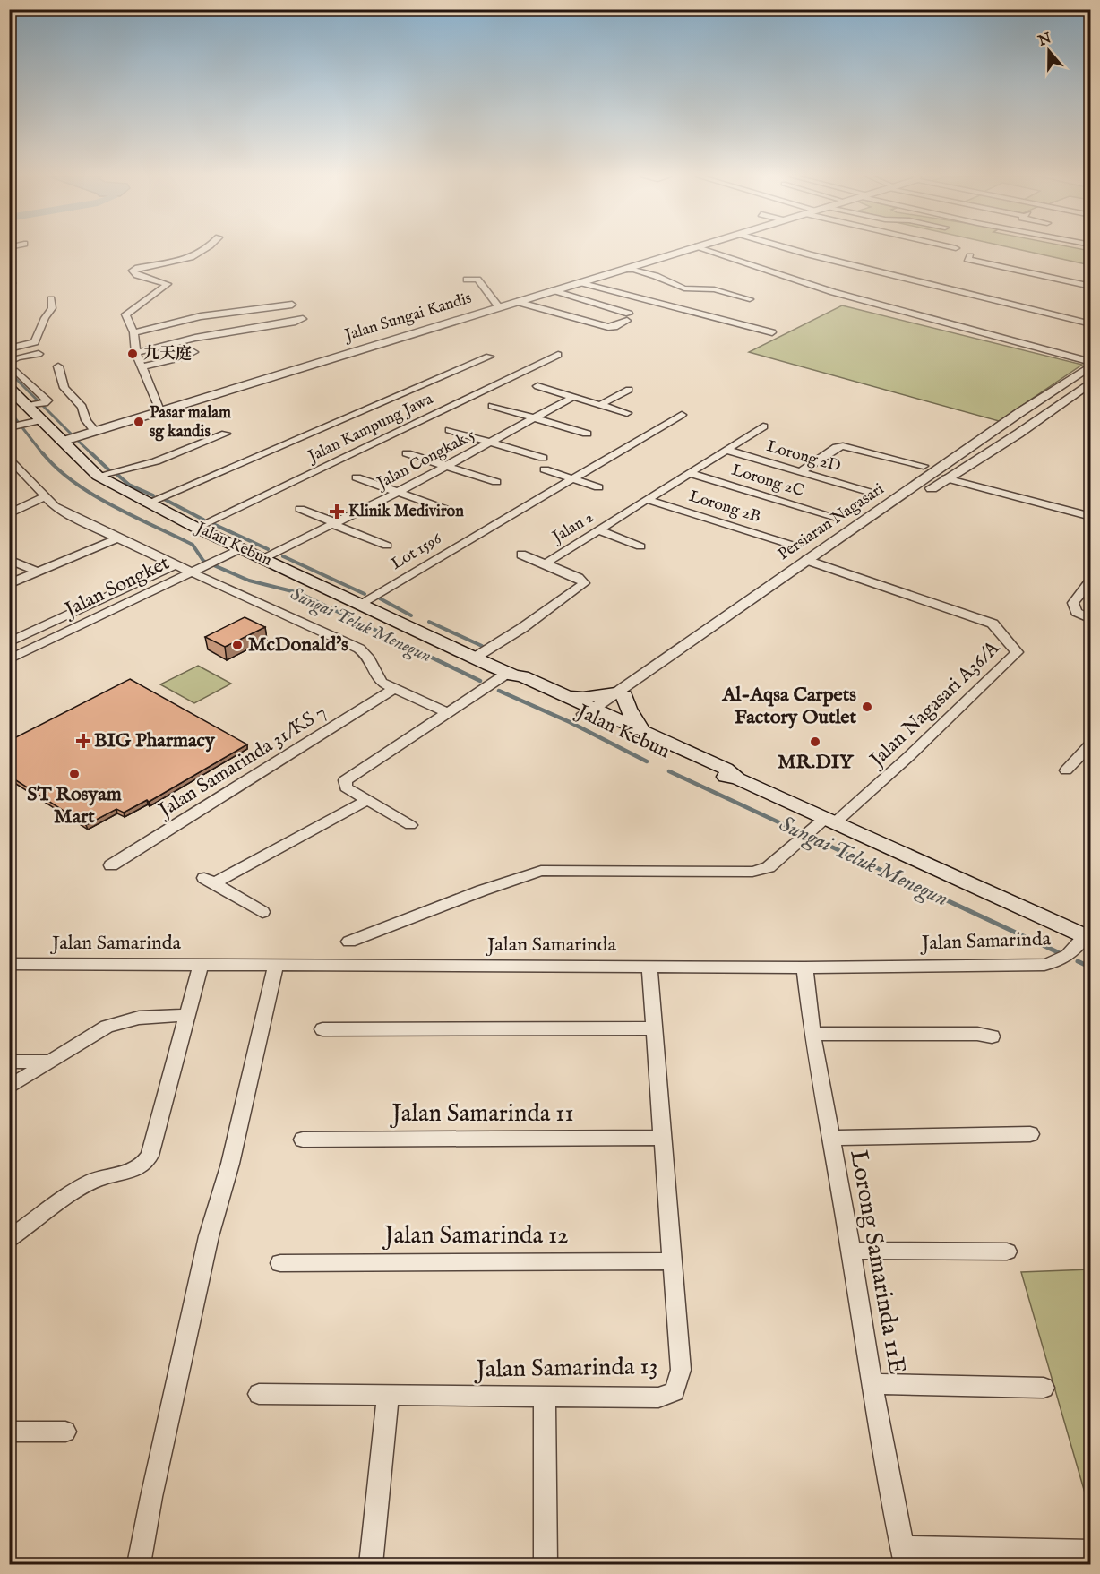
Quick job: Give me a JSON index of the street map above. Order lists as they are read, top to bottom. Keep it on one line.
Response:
{"streets":{"main road":["Jalan Kebun"],"street":["Jalan Sungai Kandis","Jalan Kampung Jawa","Lorong 2D","Jalan Congkak 5","Lorong 2C","Lorong 2B","Persiaran Nagasari","Jalan 2","Lot 1596","Jalan Songket","Jalan Nagasari A36/A","Jalan Samarinda 31/KS 7","Jalan Samarinda","Jalan Samarinda 11","Jalan Samarinda 12","Lorong Samarinda 11E","Jalan Samarinda 13"]},"crossings":[["Jalan Sungai Kandis","Jalan Kebun"],["Jalan Kampung Jawa","Jalan Kebun"],["Lorong 2D","Jalan 2"],["Jalan Congkak 5","Jalan Kebun"],["Lorong 2C","Jalan 2"],["Lorong 2B","Jalan 2"],["Persiaran Nagasari","Jalan Kebun"],["Persiaran Nagasari","Jalan Nagasari A36/A"],["Jalan 2","Jalan Kebun"],["Jalan Kebun","Lot 1596"],["Jalan Kebun","Jalan Songket"],["Jalan Kebun","Jalan Nagasari A36/A"],["Jalan Kebun","Jalan Samarinda"],["Jalan Samarinda","Lorong Samarinda 11E"],["Jalan Samarinda","Jalan Samarinda 13"],["Jalan Samarinda 11","Jalan Samarinda 13"],["Jalan Samarinda 12","Jalan Samarinda 13"]],"water":["Sungai Teluk Menegun"],"places":{"other":["九天庭","Pasar malam sg kandis","McDonald's","Al-Aqsa Carpets Factory Outlet","MR.DIY","ST Rosyam Mart"],"health":["Klinik Mediviron","BIG Pharmacy"]},"north":"top"}
